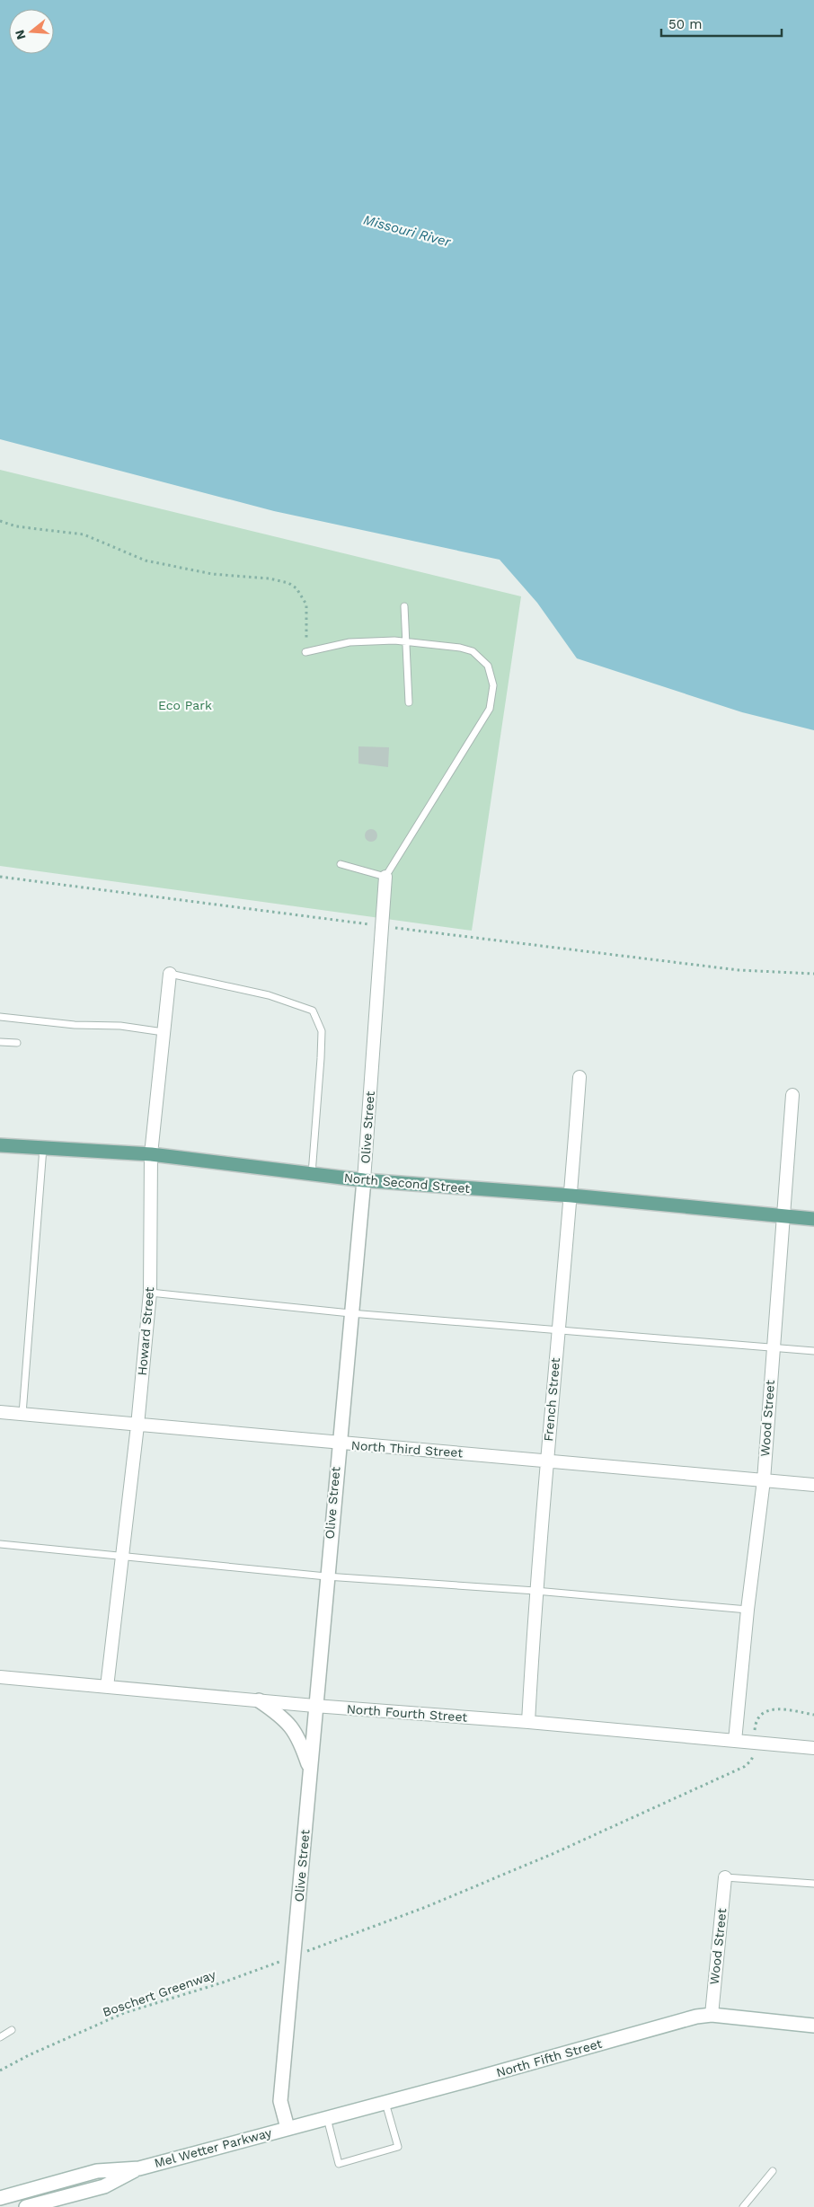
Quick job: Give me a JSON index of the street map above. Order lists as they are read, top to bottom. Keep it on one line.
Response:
{"streets":{"main road":["North Second Street"],"street":["Olive Street","Howard Street","French Street","Wood Street","North Third Street","North Fourth Street","North Fifth Street","Mel Wetter Parkway"],"path":["Boschert Greenway"]},"crossings":[["Olive Street","North Second Street"],["Olive Street","North Third Street"],["Olive Street","North Fourth Street"],["Olive Street","North Fifth Street"],["Olive Street","Mel Wetter Parkway"],["North Second Street","Howard Street"],["North Second Street","French Street"],["North Second Street","Wood Street"],["Howard Street","North Third Street"],["Howard Street","North Fourth Street"],["French Street","North Third Street"],["French Street","North Fourth Street"],["Wood Street","North Third Street"],["Wood Street","North Fourth Street"],["Wood Street","North Fifth Street"],["North Fifth Street","Mel Wetter Parkway"]],"water":["Missouri River"],"parks":["Eco Park"],"scale_bar":"50 m","north":"left"}
